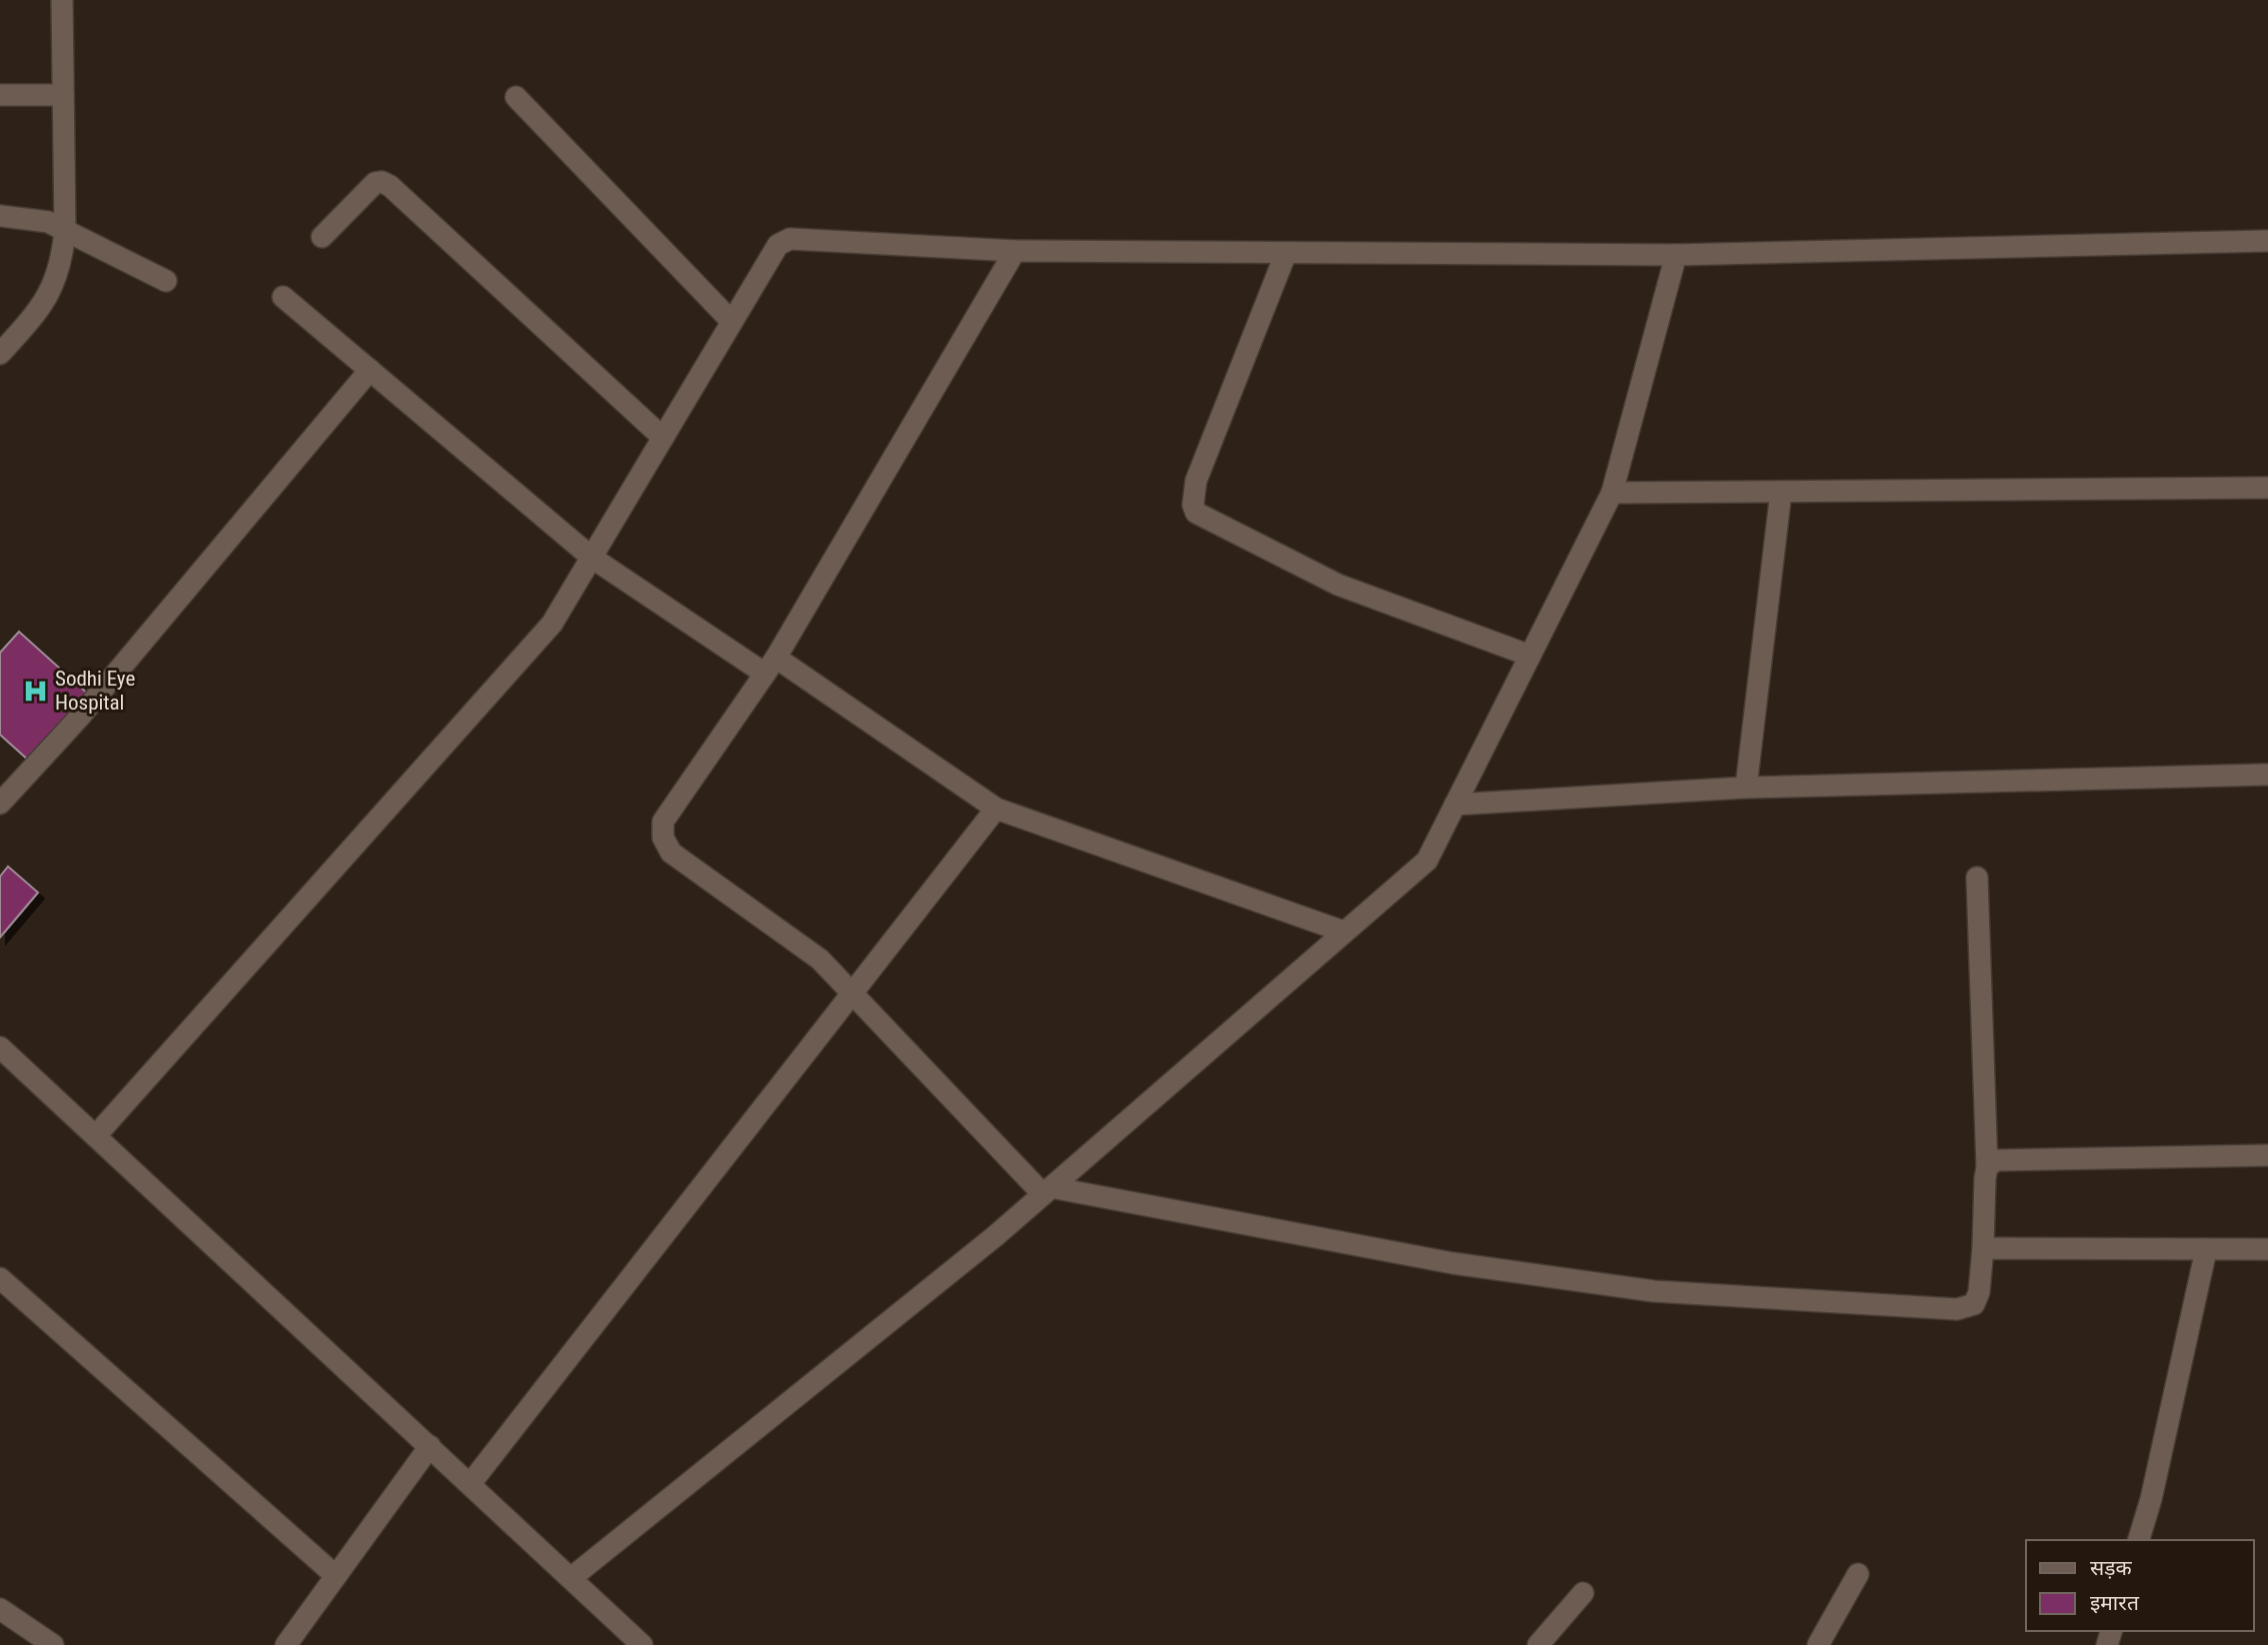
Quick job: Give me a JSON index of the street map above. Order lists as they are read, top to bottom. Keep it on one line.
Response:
{"places":{"hospital":["Sodhi Eye Hospital"]},"legend":["सड़क","इमारत"]}
